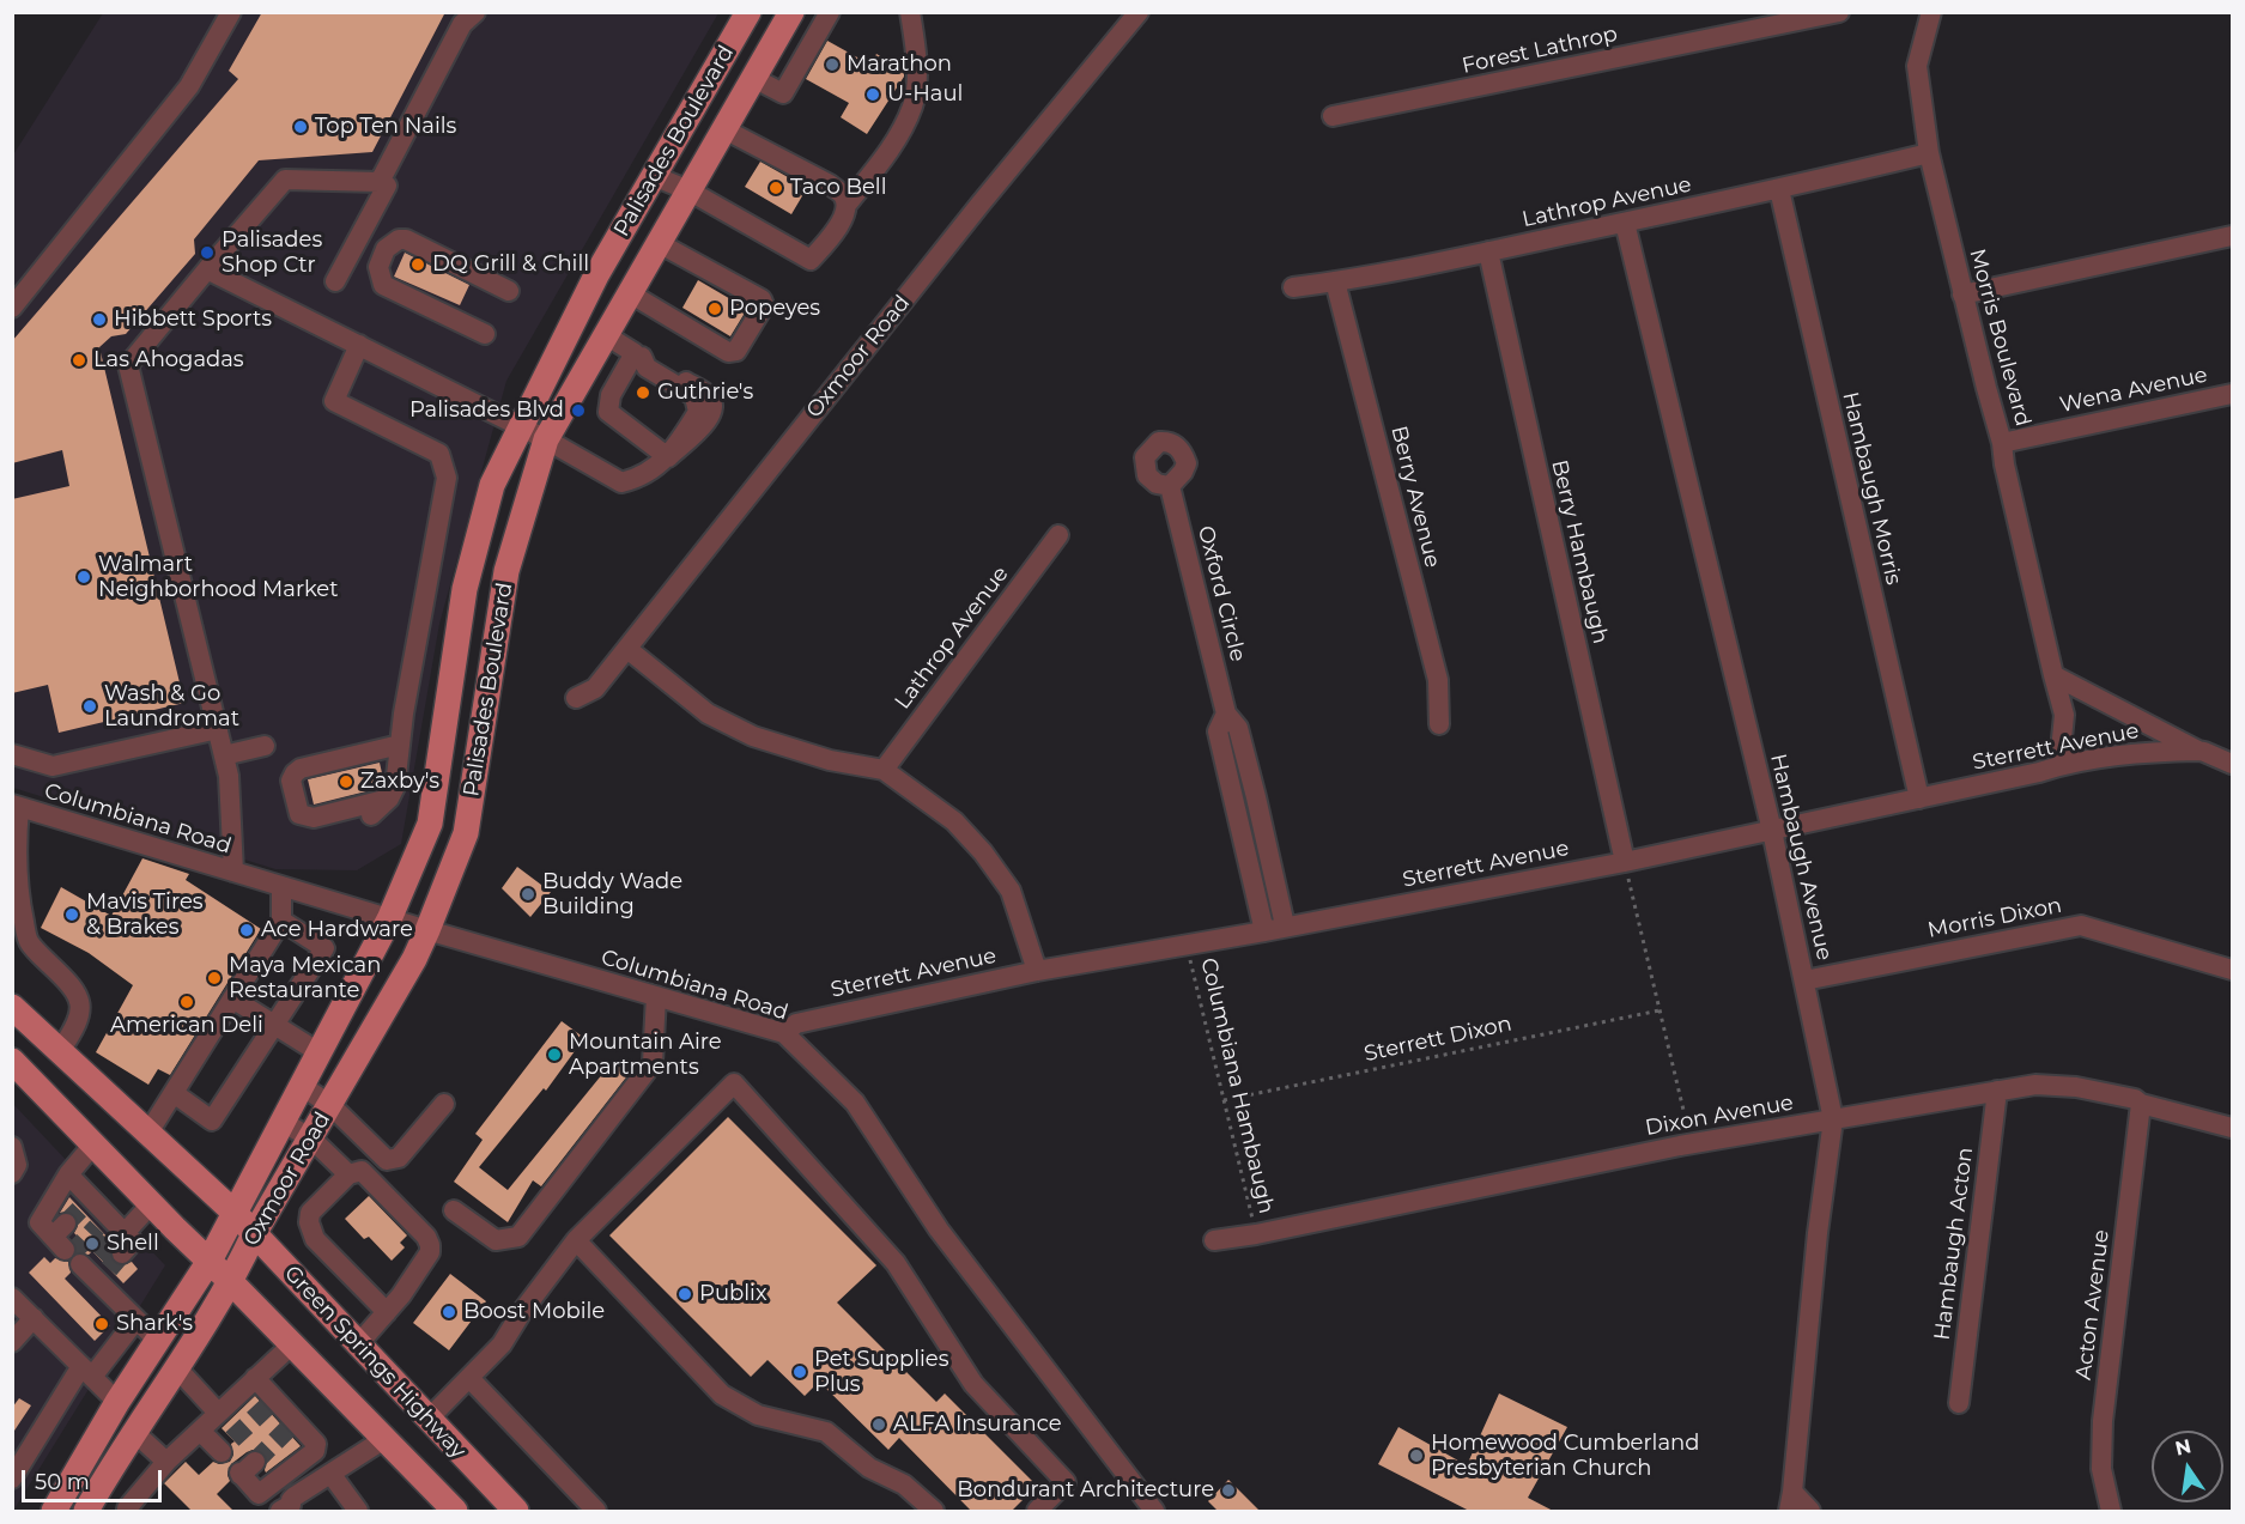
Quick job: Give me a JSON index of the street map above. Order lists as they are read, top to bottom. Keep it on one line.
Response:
{"streets":{"main road":["Palisades Boulevard","Oxmoor Road","Green Springs Highway"],"street":["Forest Lathrop","Lathrop Avenue","Morris Boulevard","Wena Avenue","Hambaugh Morris","Berry Avenue","Berry Hambaugh","Oxford Circle","Sterrett Avenue","Columbiana Road","Hambaugh Avenue","Morris Dixon","Dixon Avenue","Hambaugh Acton","Acton Avenue"],"path":["Sterrett Dixon","Columbiana Hambaugh"]},"crossings":[["Palisades Boulevard","Oxmoor Road"],["Palisades Boulevard","Columbiana Road"],["Lathrop Avenue","Morris Boulevard"],["Lathrop Avenue","Hambaugh Morris"],["Lathrop Avenue","Berry Avenue"],["Lathrop Avenue","Berry Hambaugh"],["Lathrop Avenue","Hambaugh Avenue"],["Morris Boulevard","Wena Avenue"],["Morris Boulevard","Sterrett Avenue"],["Oxmoor Road","Columbiana Road"],["Oxmoor Road","Green Springs Highway"],["Hambaugh Morris","Sterrett Avenue"],["Berry Hambaugh","Sterrett Avenue"],["Oxford Circle","Sterrett Avenue"],["Sterrett Avenue","Columbiana Road"],["Sterrett Avenue","Hambaugh Avenue"],["Sterrett Avenue","Columbiana Hambaugh"],["Hambaugh Avenue","Morris Dixon"],["Hambaugh Avenue","Dixon Avenue"],["Sterrett Dixon","Columbiana Hambaugh"],["Columbiana Hambaugh","Dixon Avenue"],["Dixon Avenue","Hambaugh Acton"],["Dixon Avenue","Acton Avenue"]],"places":["Marathon","U-Haul","Top Ten Nails","Taco Bell","Palisades Shop Ctr","DQ Grill & Chill","Popeyes","Hibbett Sports","Las Ahogadas","Guthrie's","Palisades Blvd","Walmart Neighborhood Market","Wash & Go Laundromat","Zaxby's","Buddy Wade Building","Mavis Tires & Brakes","Ace Hardware","Maya Mexican Restaurante","American Deli","Mountain Aire Apartments","Shell","Publix","Boost Mobile","Shark's","Pet Supplies Plus","ALFA Insurance","Homewood Cumberland Presbyterian Church","Bondurant Architecture"],"scale_bar":"50 m","north":"top"}
